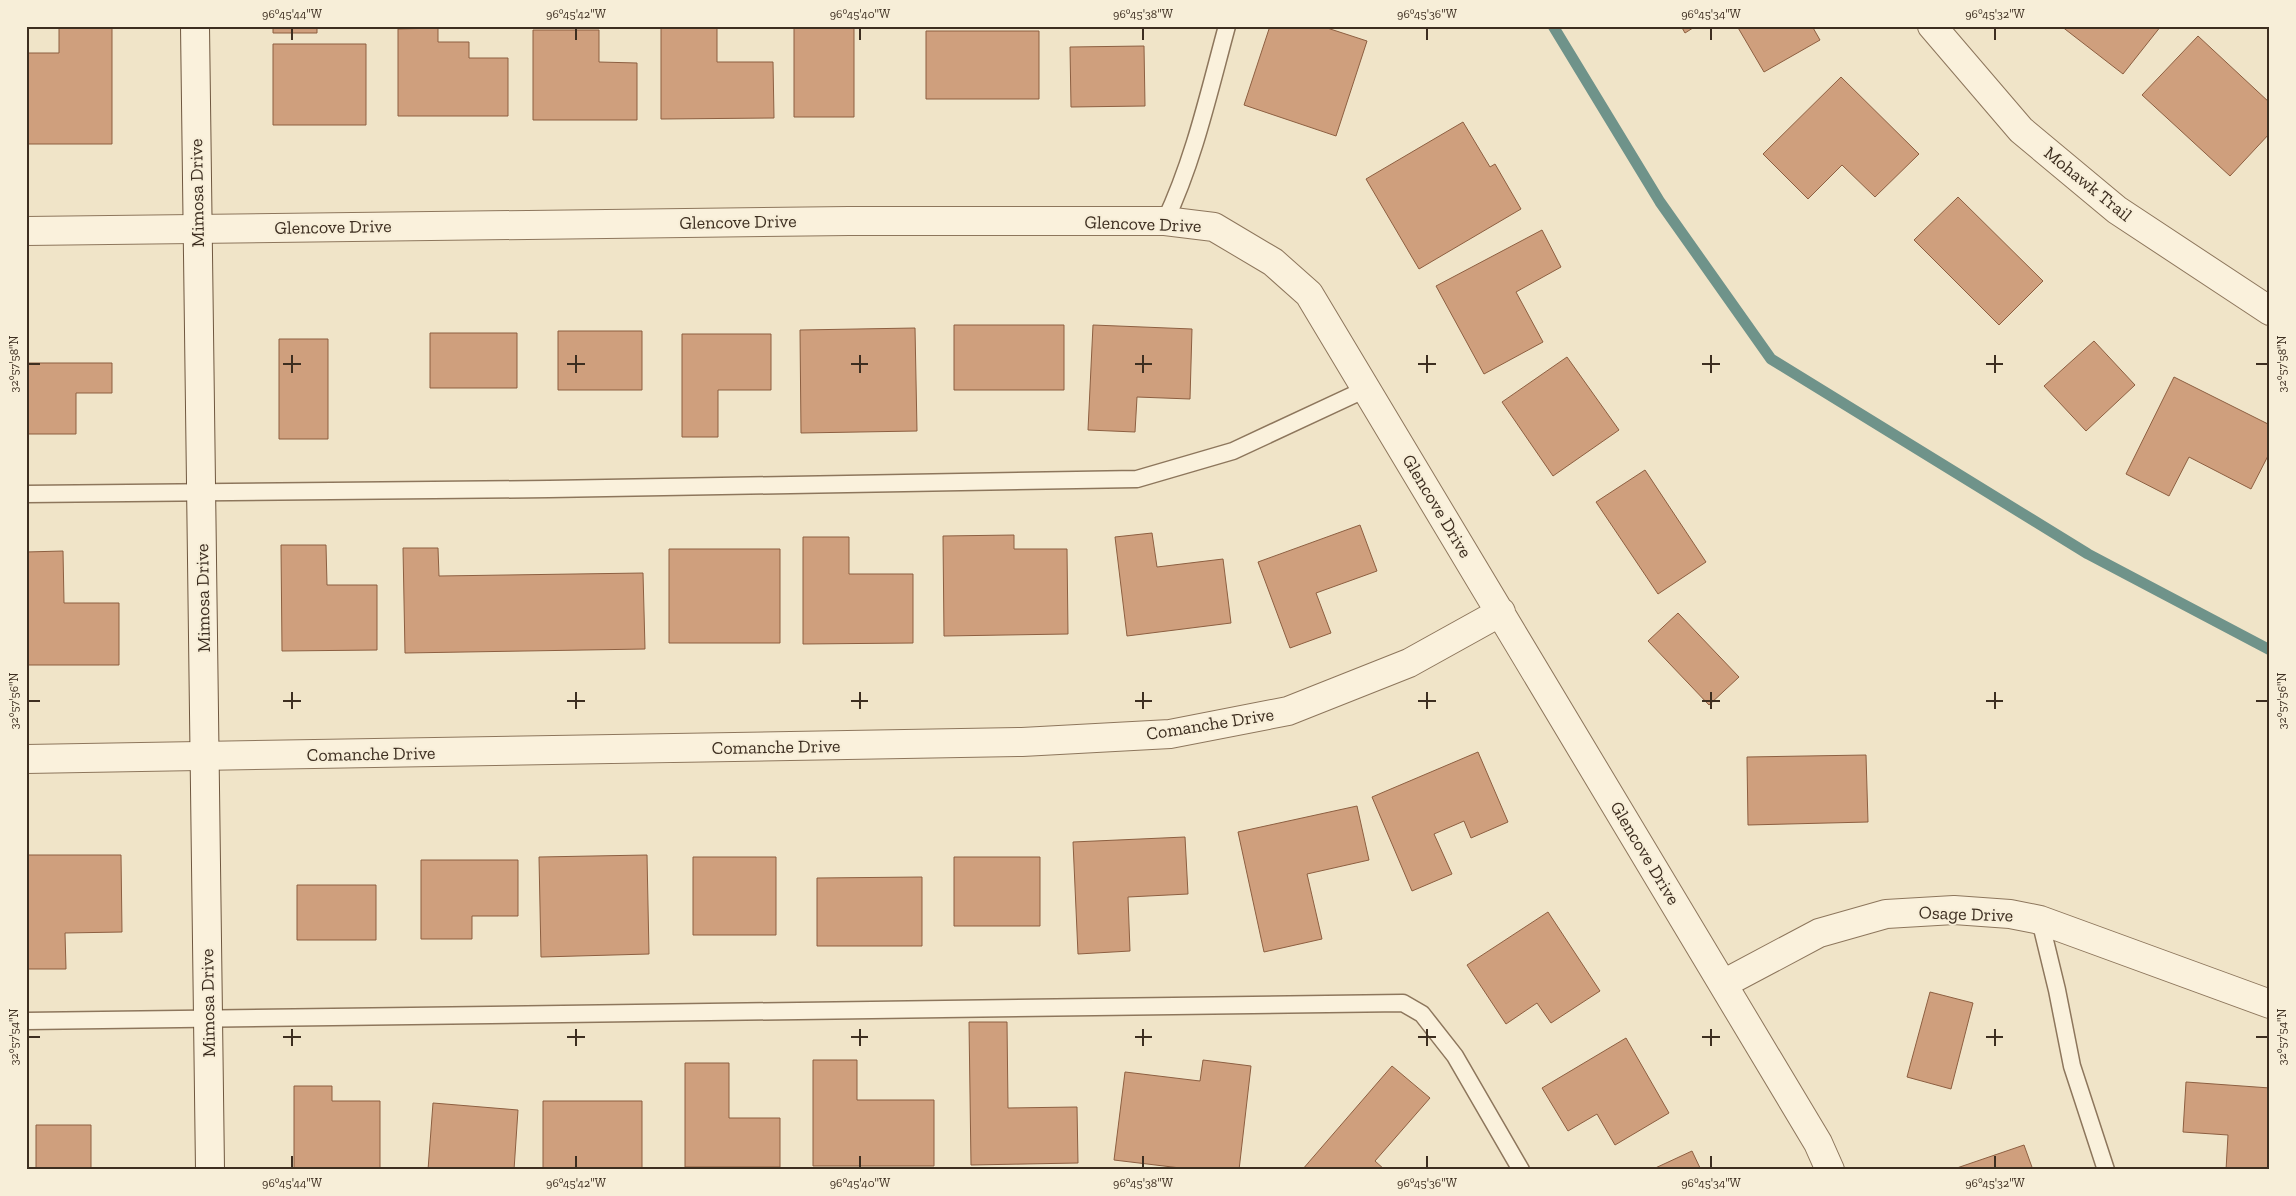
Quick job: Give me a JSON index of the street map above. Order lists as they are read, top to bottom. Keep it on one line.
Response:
{"streets":{"street":["Mohawk Trail","Mimosa Drive","Glencove Drive","Comanche Drive","Osage Drive"]},"crossings":[["Mimosa Drive","Glencove Drive"],["Mimosa Drive","Comanche Drive"],["Glencove Drive","Comanche Drive"],["Glencove Drive","Osage Drive"]],"coordinates":["96°45'44\"W","96°45'42\"W","96°45'40\"W","96°45'38\"W","96°45'36\"W","96°45'34\"W","96°45'32\"W","32°57'58\"N","32°57'56\"N","32°57'54\"N"]}
